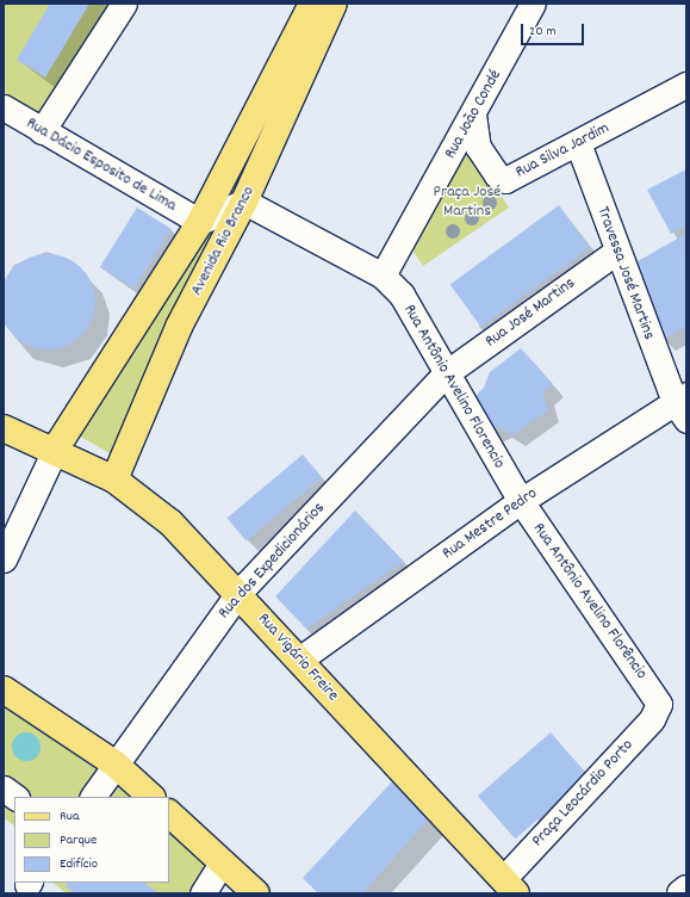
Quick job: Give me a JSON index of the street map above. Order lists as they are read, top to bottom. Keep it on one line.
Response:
{"streets":{"main road":["Avenida Rio Branco","Rua Vigário Freire"],"street":["Rua João Condé","Rua Silva Jardim","Rua Dácio Esposito de Lima","Travessa José Martins","Rua José Martins","Rua Antônio Avelino Florencio","Rua Mestre Pedro","Rua dos Expedicionários","Rua Antônio Avelino Florêncio","Praça Leocárdio Porto"]},"crossings":[["Rua João Condé","Rua Silva Jardim"],["Rua João Condé","Rua Antônio Avelino Florencio"],["Rua Silva Jardim","Travessa José Martins"],["Rua Dácio Esposito de Lima","Avenida Rio Branco"],["Avenida Rio Branco","Rua Antônio Avelino Florencio"],["Avenida Rio Branco","Rua Vigário Freire"],["Travessa José Martins","Rua José Martins"],["Travessa José Martins","Rua Mestre Pedro"],["Rua José Martins","Rua Antônio Avelino Florencio"],["Rua José Martins","Rua dos Expedicionários"],["Rua Antônio Avelino Florencio","Rua Mestre Pedro"],["Rua Antônio Avelino Florencio","Rua dos Expedicionários"],["Rua Antônio Avelino Florencio","Rua Antônio Avelino Florêncio"],["Rua Mestre Pedro","Rua Antônio Avelino Florêncio"],["Rua Mestre Pedro","Rua Vigário Freire"],["Rua dos Expedicionários","Rua Vigário Freire"],["Rua Antônio Avelino Florêncio","Praça Leocárdio Porto"],["Rua Vigário Freire","Praça Leocárdio Porto"]],"parks":["Praça José Martins"],"legend":["Rua","Parque","Edifício"],"scale_bar":"20 m"}
